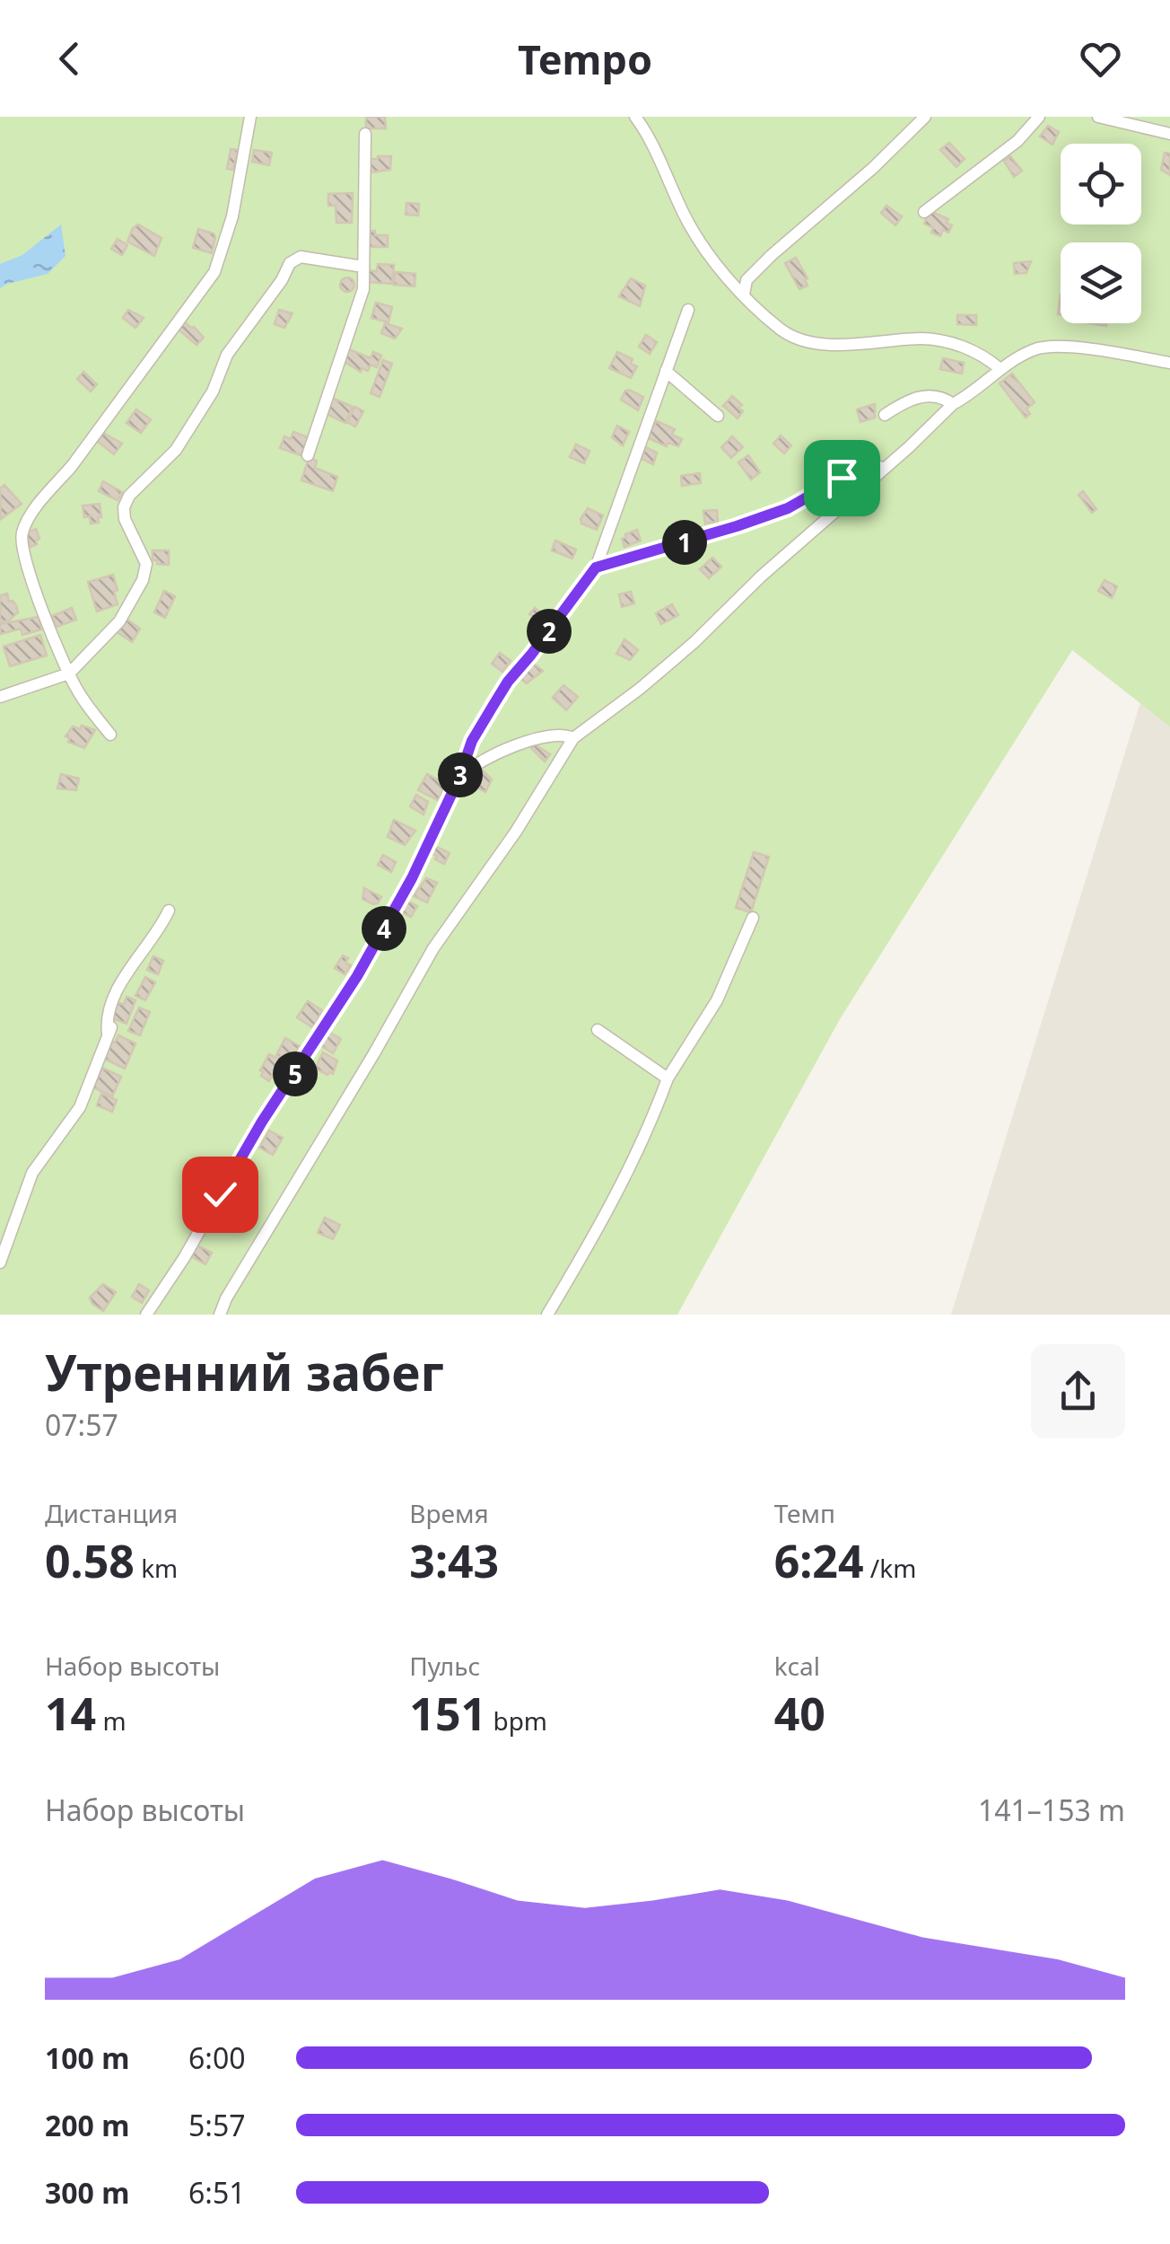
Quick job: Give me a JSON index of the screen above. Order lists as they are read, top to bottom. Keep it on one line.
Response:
{"page":{"header":"Tempo","pins":["1","2","3","4","5"],"heading":["Утренний забег","07:57"],"stats":[["Дистанция","0.58 km"],["Время","3:43"],["Темп","6:24 /km"],["Набор высоты","14 m"],["Пульс","151 bpm"],["kcal","40"]],"chart":["Набор высоты","141–153 m"],"list":[{"name":"100 m","note":"6:00"},{"name":"200 m","note":"5:57"},{"name":"300 m","note":"6:51"}]}}
